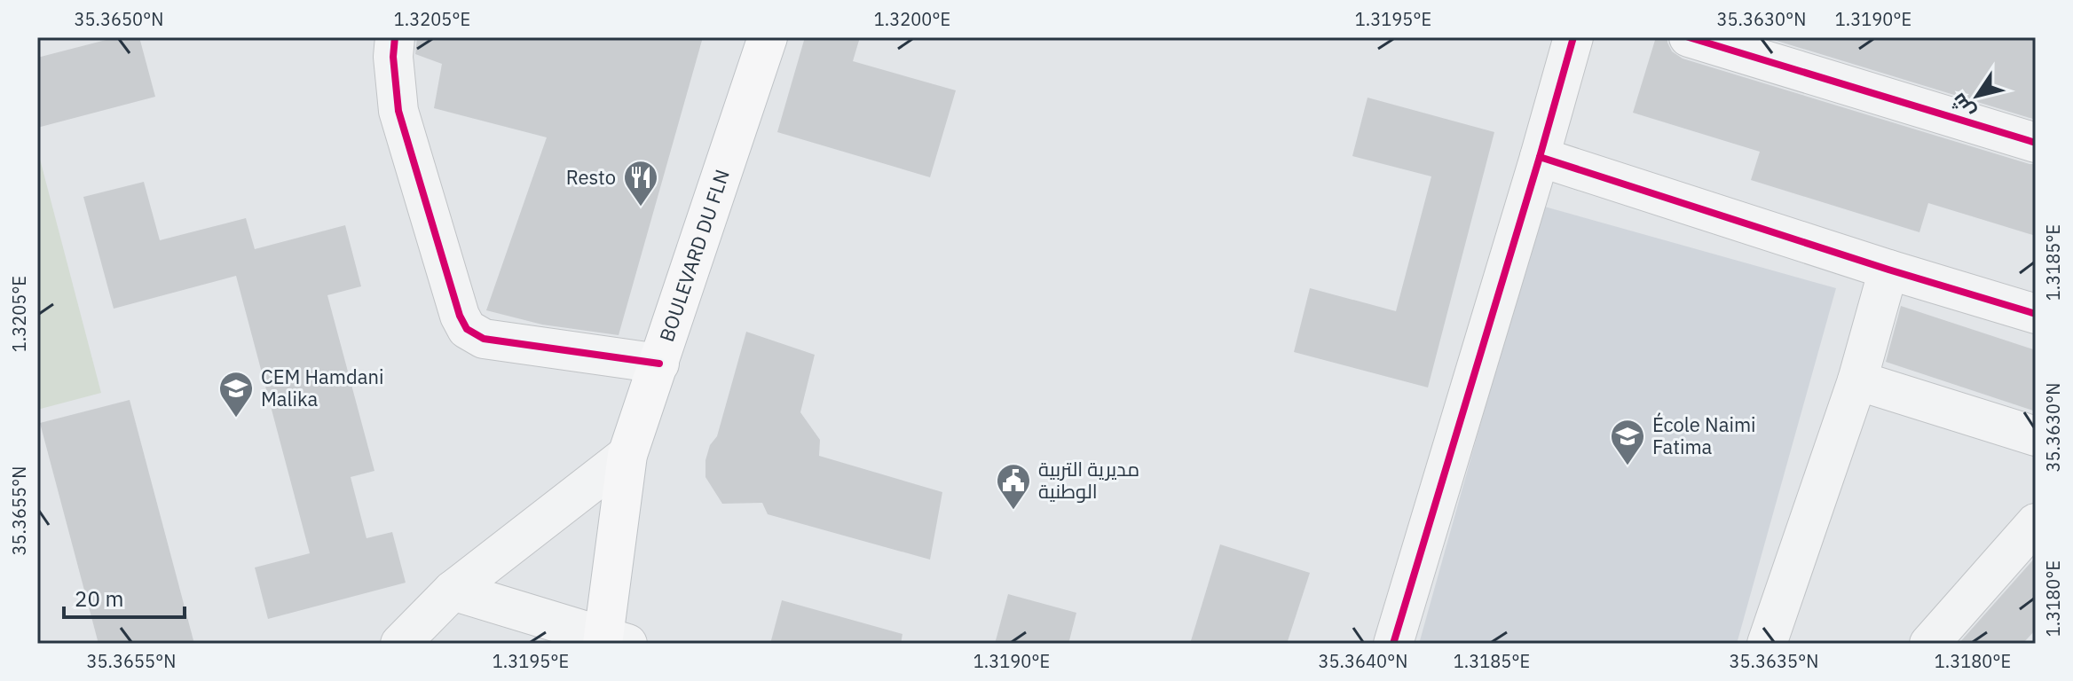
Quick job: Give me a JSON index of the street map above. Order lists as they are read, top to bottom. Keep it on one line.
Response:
{"streets":{"main road":["BOULEVARD DU FLN"]},"places":{"restaurant":["Resto"],"school or university":["CEM Hamdani Malika","École Naimi Fatima"],"public building":["مديرية التربية الوطنية"]},"scale_bar":"20 m","north":"bottom left","coordinates":["35.3650°N","1.3205°E","1.3200°E","1.3195°E","35.3630°N","1.3190°E","1.3185°E","35.3655°N","1.3180°E","35.3640°N","35.3635°N"]}
